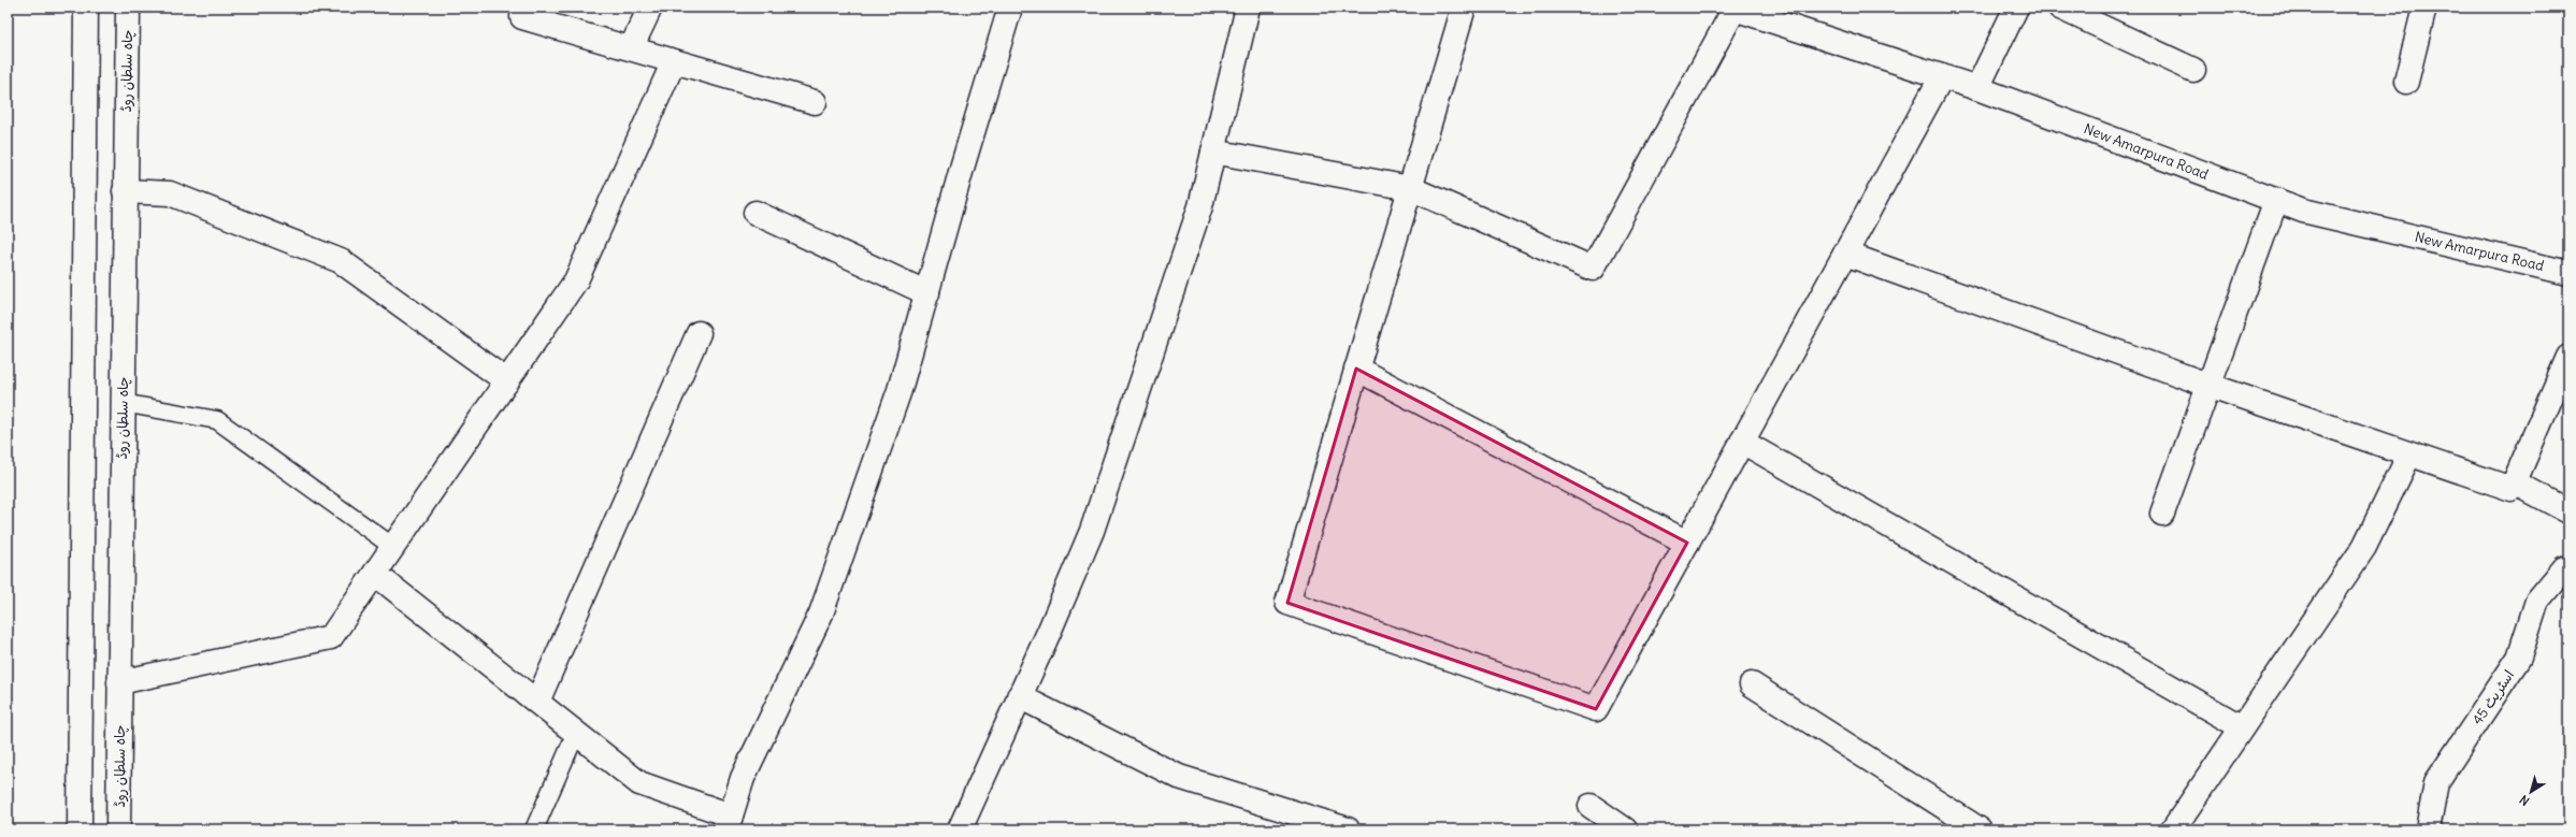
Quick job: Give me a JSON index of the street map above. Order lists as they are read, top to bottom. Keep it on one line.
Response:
{"streets":{"street":["چاہ سلطان روڈ","New Amarpura Road","اسٹریٹ 45"]},"north":"bottom left"}
